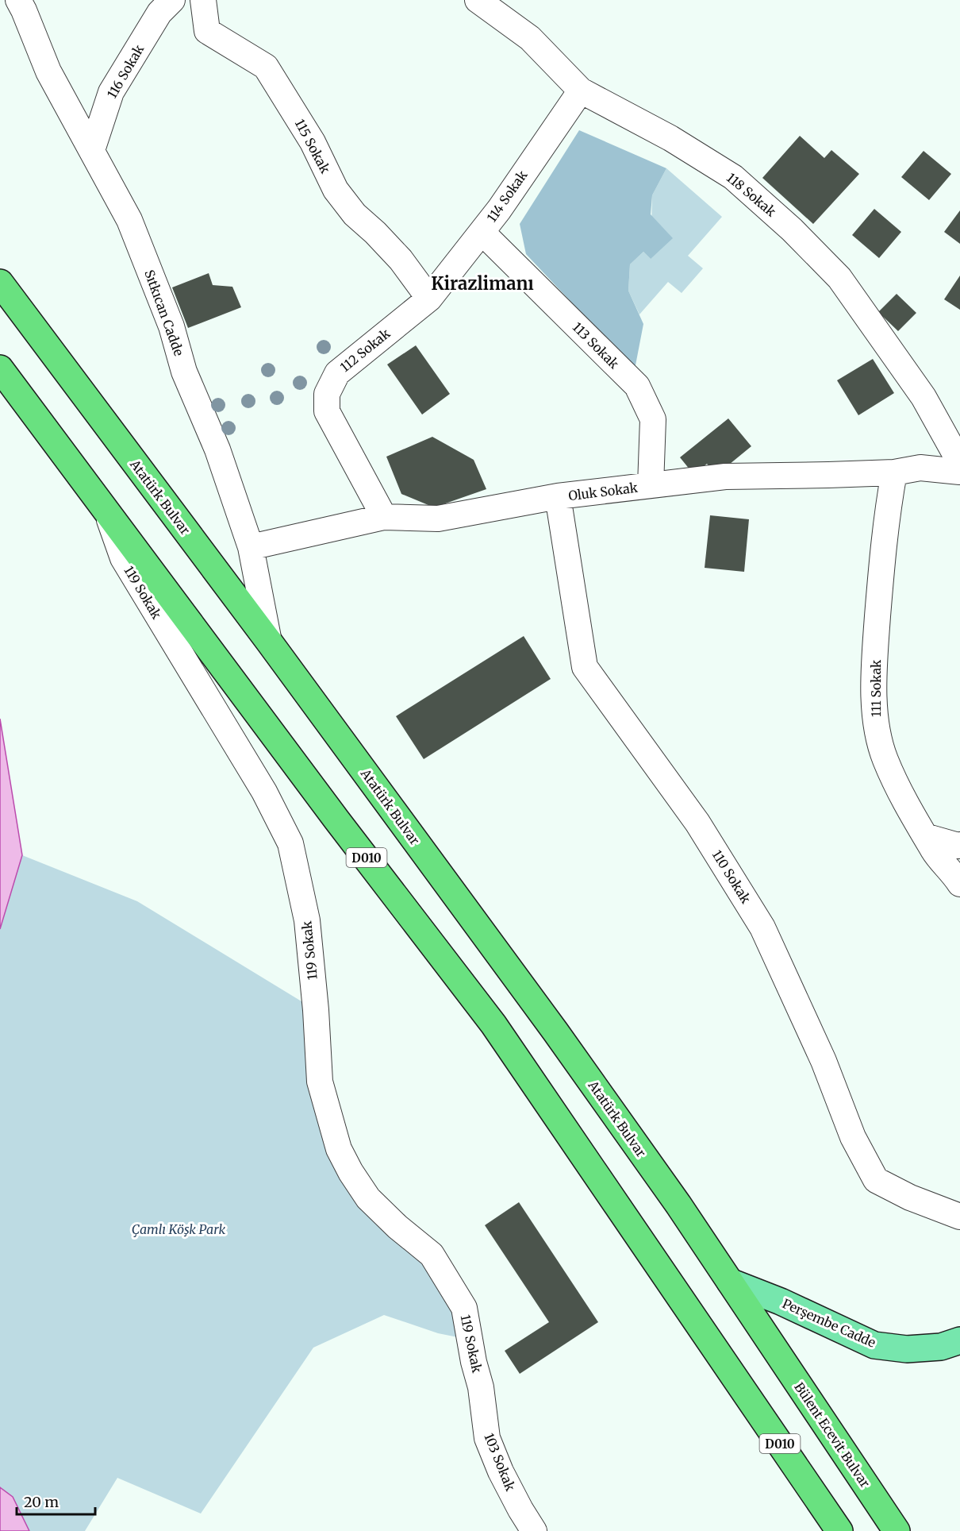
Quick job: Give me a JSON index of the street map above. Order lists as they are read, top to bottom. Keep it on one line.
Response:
{"streets":{"highway":["Atatürk Bulvar","D010","Bülent Ecevit Bulvar"],"main road":["Perşembe Cadde"],"street":["116 Sokak","115 Sokak","118 Sokak","114 Sokak","Sıtkıcan Cadde","113 Sokak","112 Sokak","Oluk Sokak","119 Sokak","111 Sokak","110 Sokak","103 Sokak"]},"crossings":[["116 Sokak","Sıtkıcan Cadde"],["115 Sokak","114 Sokak"],["115 Sokak","112 Sokak"],["118 Sokak","114 Sokak"],["114 Sokak","113 Sokak"],["114 Sokak","112 Sokak"],["Sıtkıcan Cadde","Oluk Sokak"],["Sıtkıcan Cadde","Atatürk Bulvar"],["113 Sokak","Oluk Sokak"],["112 Sokak","Oluk Sokak"],["Oluk Sokak","111 Sokak"],["Oluk Sokak","110 Sokak"],["Atatürk Bulvar","Perşembe Cadde"],["Atatürk Bulvar","Bülent Ecevit Bulvar"],["119 Sokak","D010"],["119 Sokak","103 Sokak"]],"districts":["Kirazlimanı"],"parks":["Çamlı Köşk Park"],"scale_bar":"20 m"}
